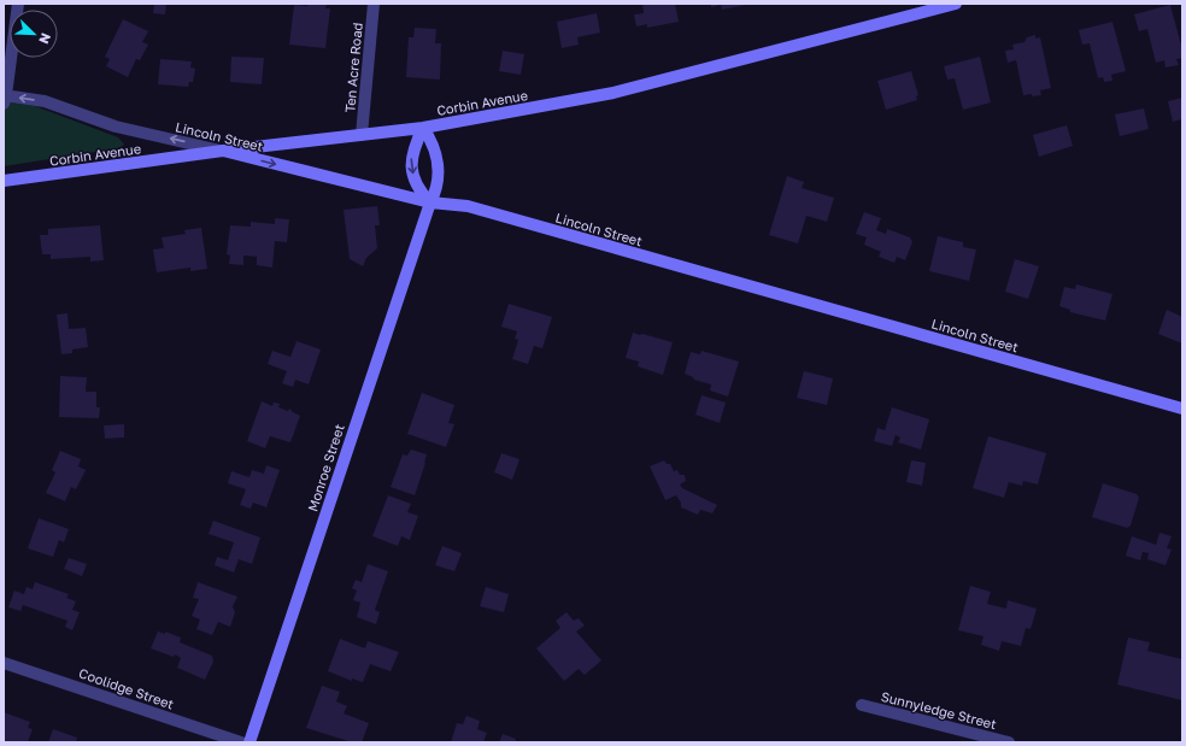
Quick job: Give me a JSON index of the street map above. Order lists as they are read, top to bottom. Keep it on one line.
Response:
{"streets":{"street":["Ten Acre Road","Corbin Avenue","Lincoln Street","Monroe Street","Coolidge Street","Sunnyledge Street"]},"crossings":[["Ten Acre Road","Corbin Avenue"],["Corbin Avenue","Lincoln Street"],["Corbin Avenue","Monroe Street"],["Lincoln Street","Monroe Street"]],"north":"bottom right"}
